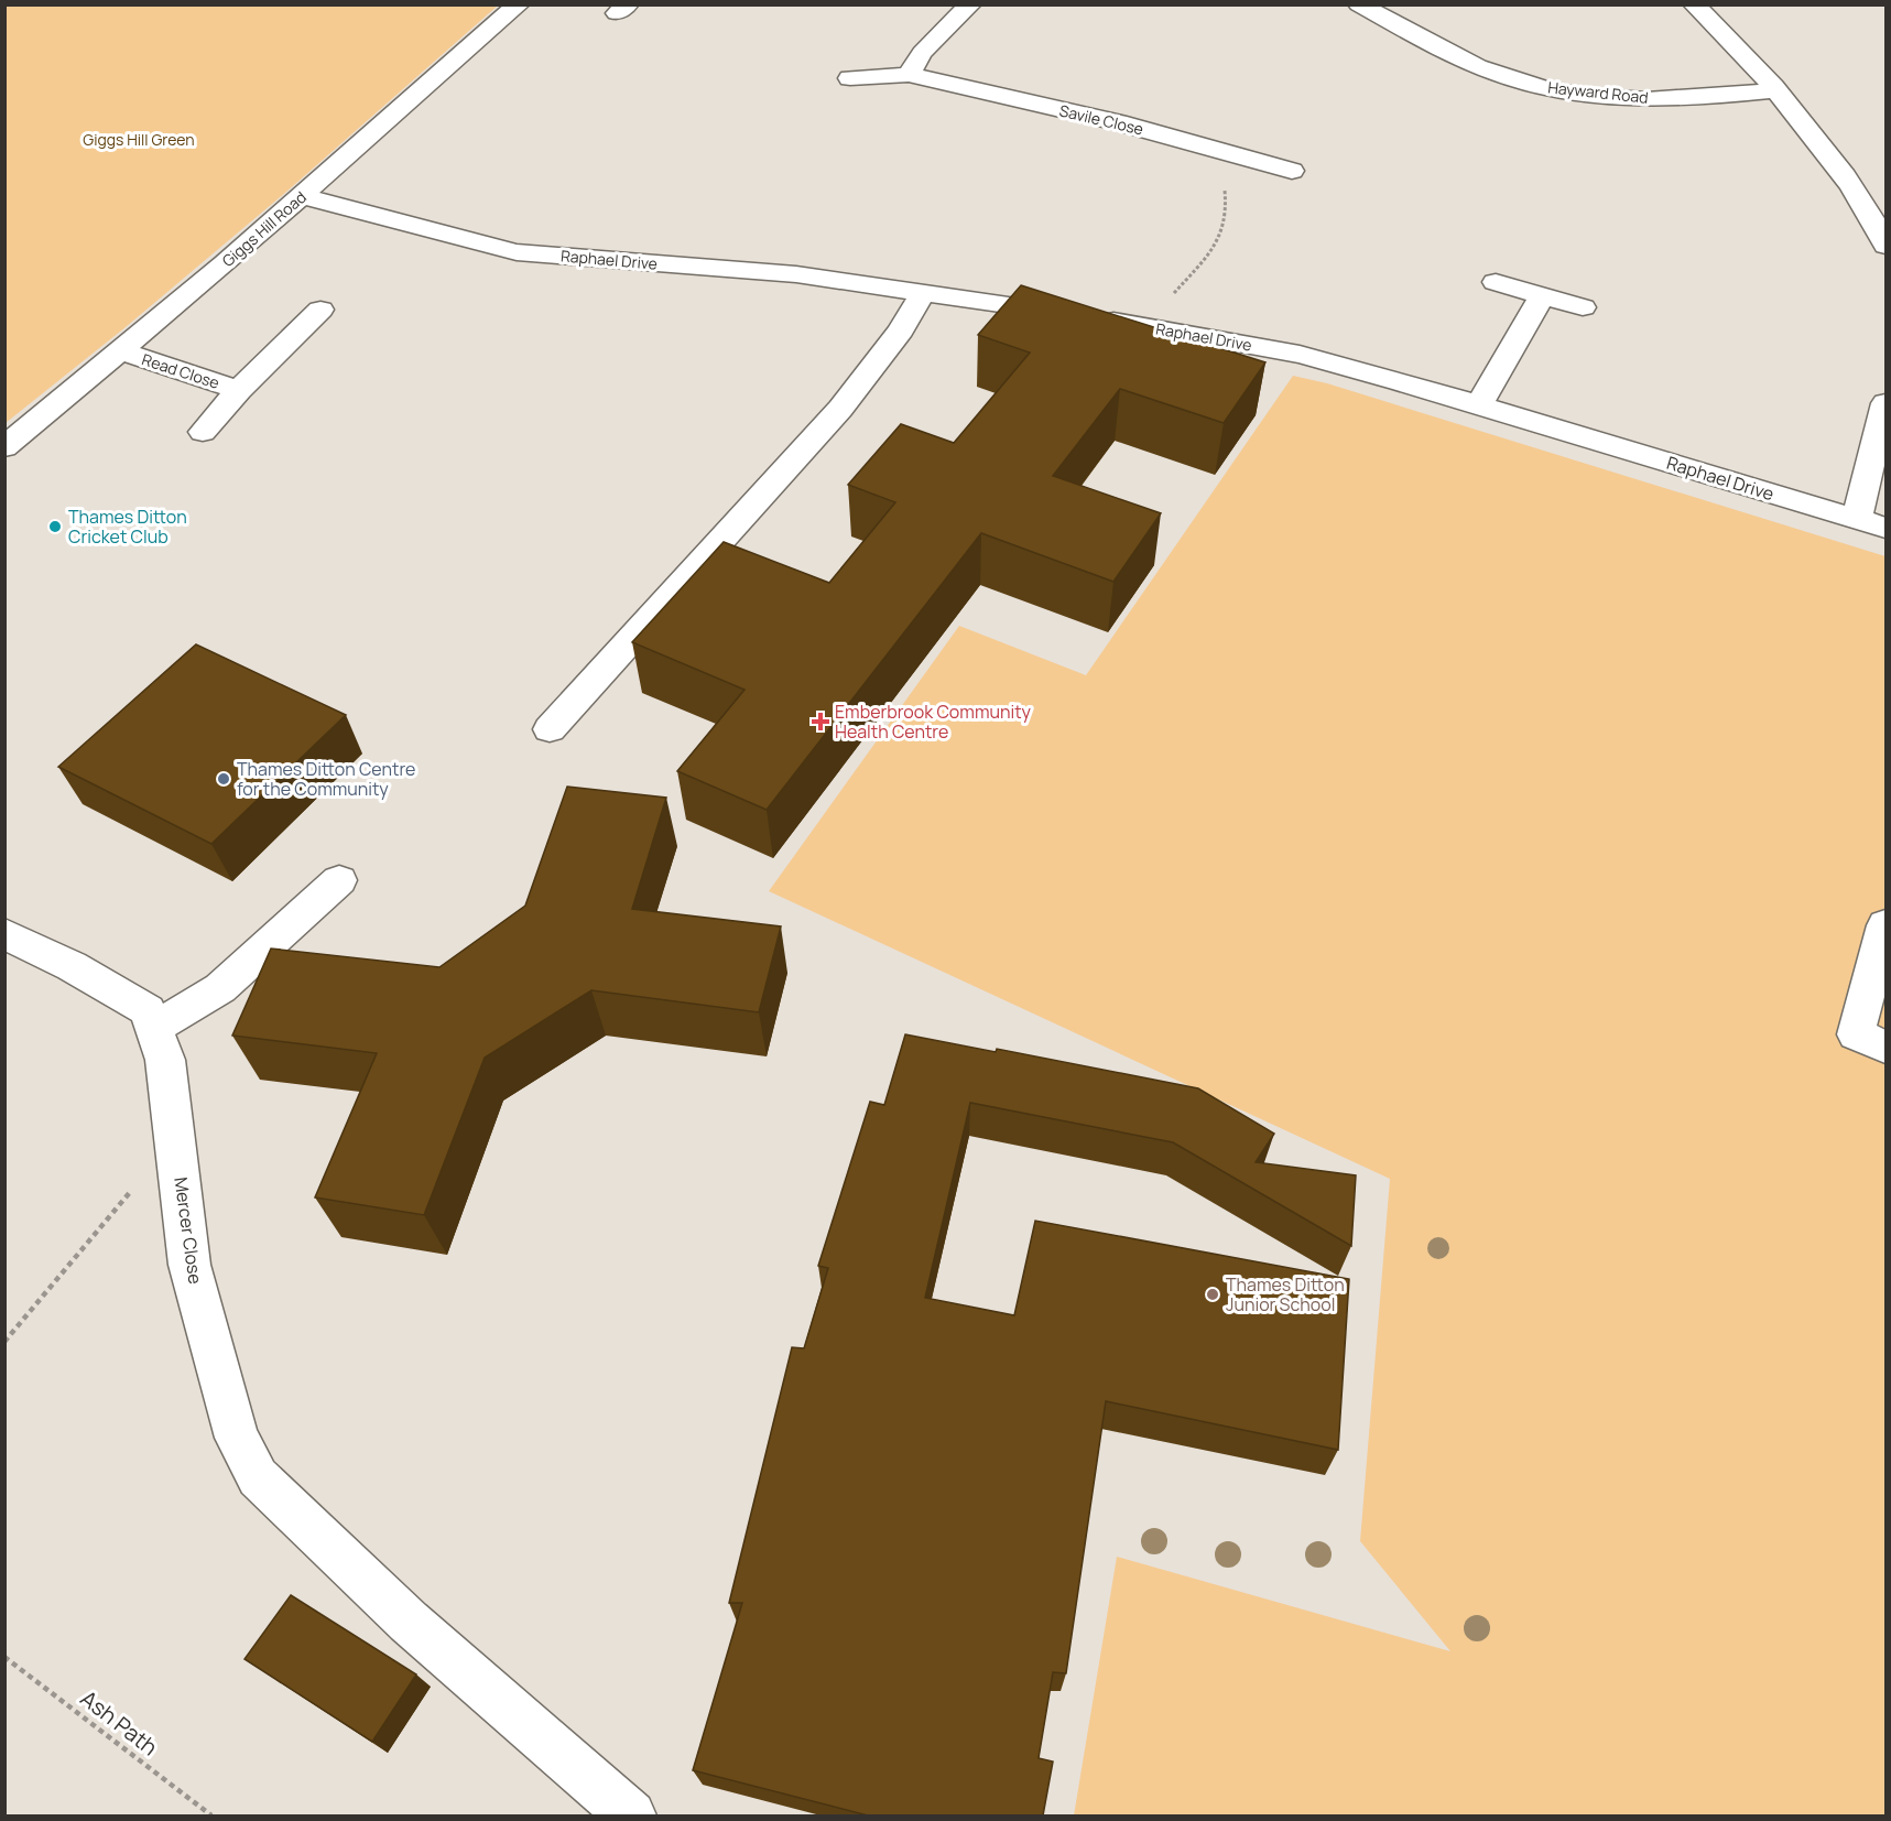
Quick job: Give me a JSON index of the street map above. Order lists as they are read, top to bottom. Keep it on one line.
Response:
{"streets":{"street":["Hayward Road","Savile Close","Giggs Hill Road","Raphael Drive","Read Close","Mercer Close"],"path":["Ash Path"]},"crossings":[["Giggs Hill Road","Raphael Drive"],["Giggs Hill Road","Read Close"]],"parks":["Giggs Hill Green"],"places":{"other":["Thames Ditton Cricket Club","Thames Ditton Centre for the Community","Thames Ditton Junior School"],"health":["Emberbrook Community Health Centre"]}}
